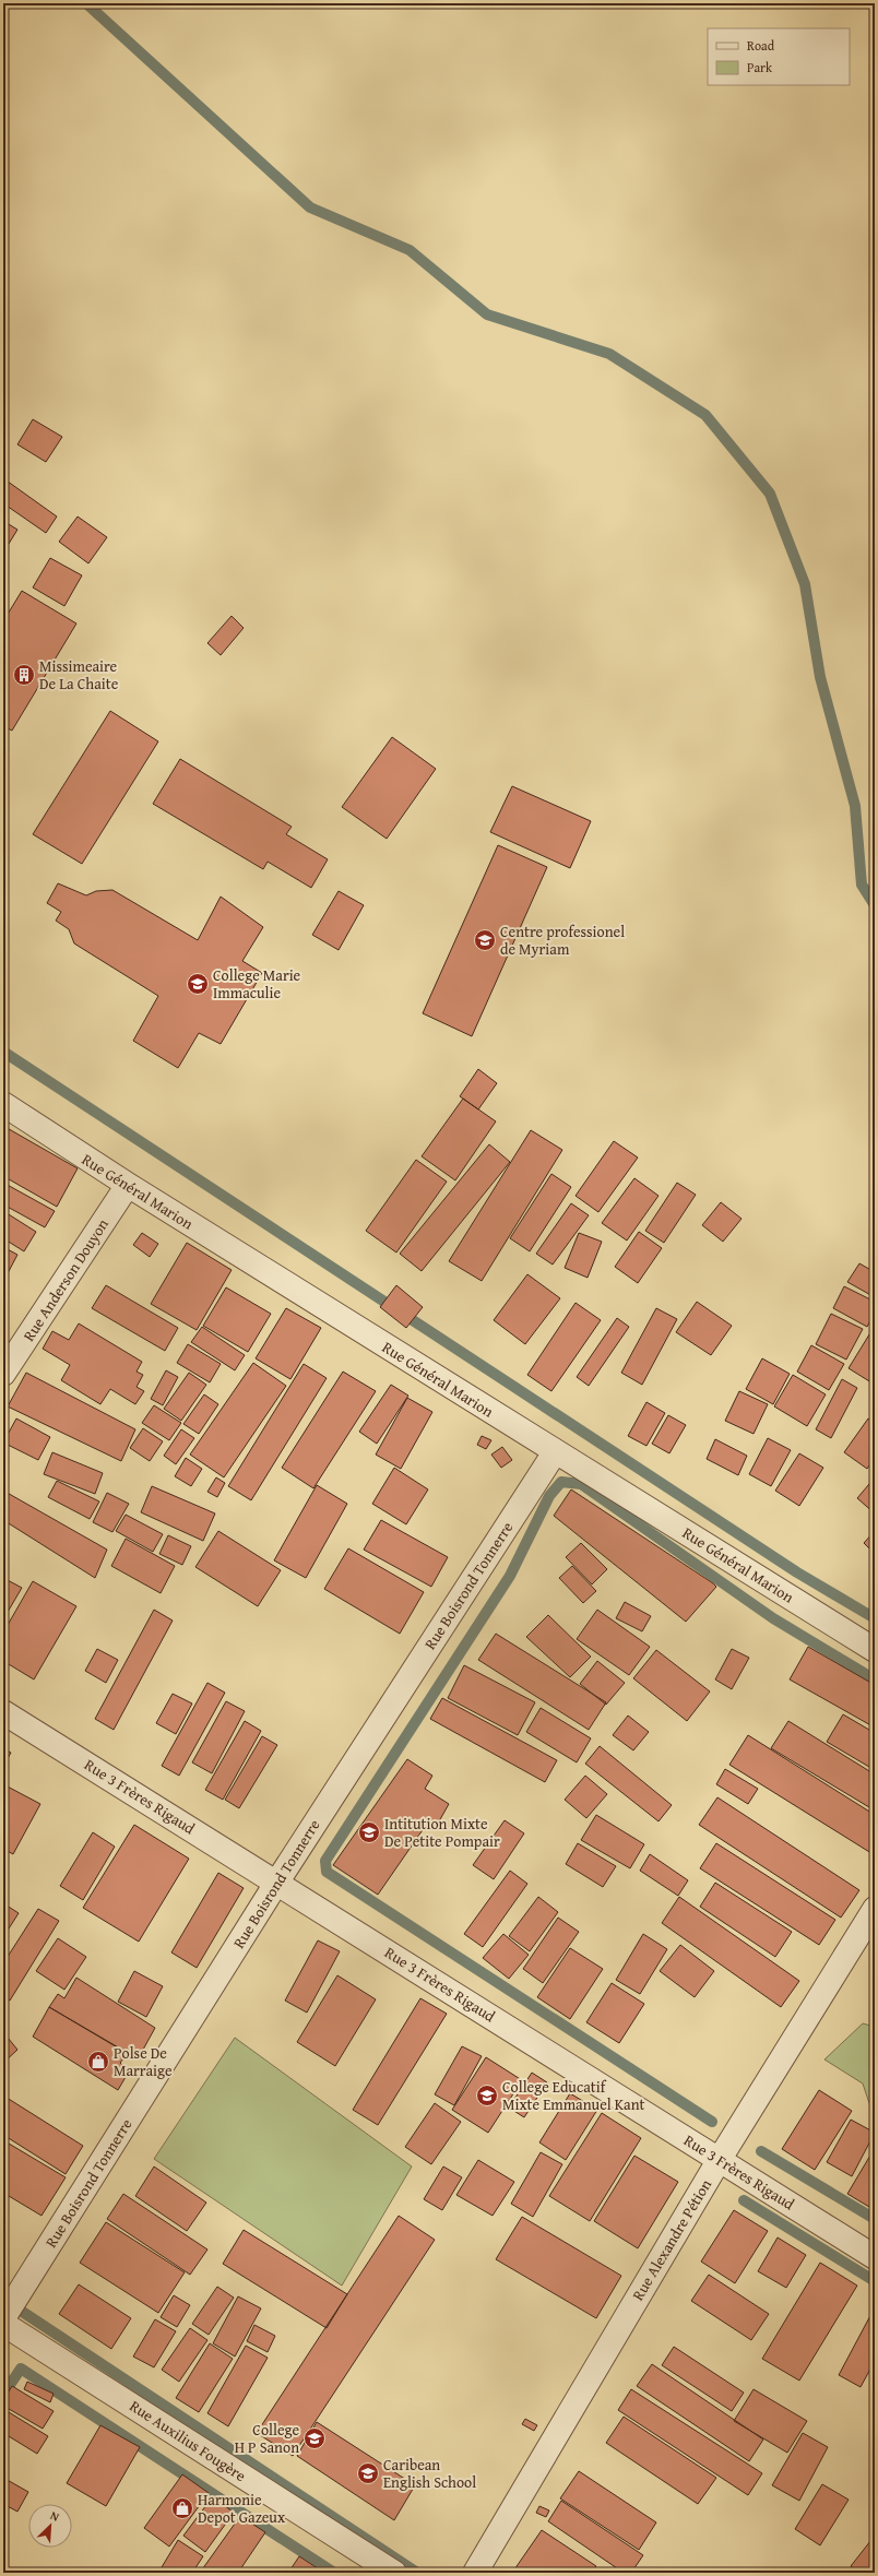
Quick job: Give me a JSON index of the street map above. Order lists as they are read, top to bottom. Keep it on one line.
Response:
{"streets":{"street":["Rue Général Marion","Rue Anderson Douyon","Rue Boisrond Tonnerre","Rue 3 Frères Rigaud","Rue Alexandre Pétion","Rue Auxilius Fougère"]},"crossings":[["Rue Général Marion","Rue Anderson Douyon"],["Rue Général Marion","Rue Boisrond Tonnerre"],["Rue Boisrond Tonnerre","Rue 3 Frères Rigaud"],["Rue 3 Frères Rigaud","Rue Alexandre Pétion"]],"places":{"building":["Missimeaire De La Chaite"],"school or university":["Centre professionel de Myriam","College Marie Immaculie","Intitution Mixte De Petite Pompair","College Educatif Mixte Emmanuel Kant","College H P Sanon","Caribean English School"],"shop":["Polse De Marraige","Harmonie Depot Gazeux"]},"legend":["Road","Park"],"north":"top right"}
